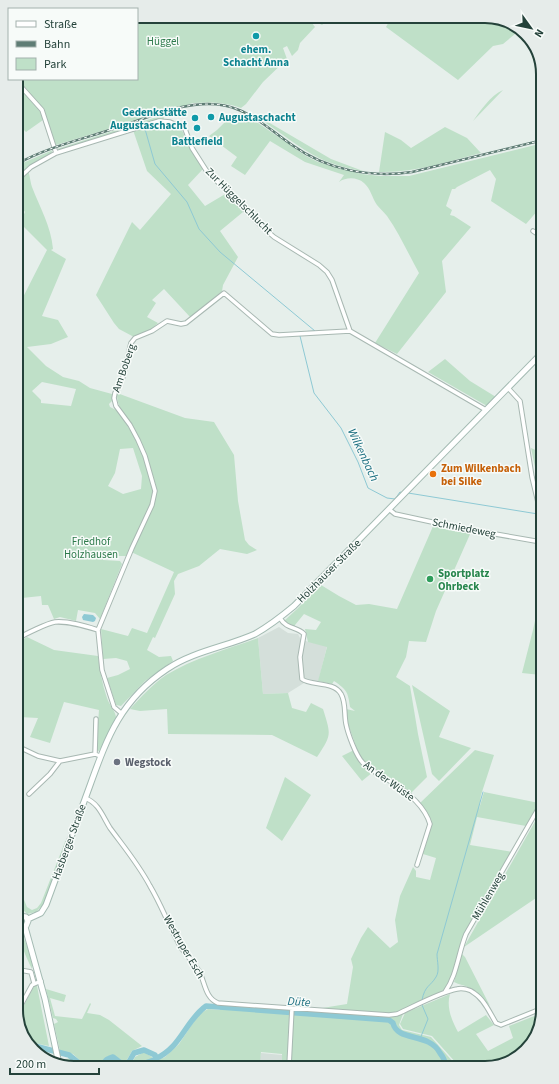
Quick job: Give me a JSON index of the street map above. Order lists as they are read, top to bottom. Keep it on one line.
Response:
{"streets":{"street":["Zur Hüggelschlucht","Am Boberg","Schmiedeweg","Holzhauser Straße","An der Wüste","Hasberger Straße","Mühlenweg","Westruper Esch"]},"crossings":[["Zur Hüggelschlucht","Am Boberg"],["Am Boberg","Holzhauser Straße"],["Schmiedeweg","Holzhauser Straße"],["Holzhauser Straße","An der Wüste"],["Holzhauser Straße","Hasberger Straße"],["Hasberger Straße","Westruper Esch"],["Mühlenweg","Westruper Esch"]],"water":["Wilkenbach","Düte"],"parks":["Hüggel","Friedhof Holzhausen"],"places":["ehem. Schacht Anna","Augustaschacht","Gedenkstätte Augustaschacht","Battlefield","Zum Wilkenbach bei Silke","Sportplatz Ohrbeck","Wegstock"],"legend":["Straße","Bahn","Park"],"scale_bar":"200 m","north":"bottom right"}
